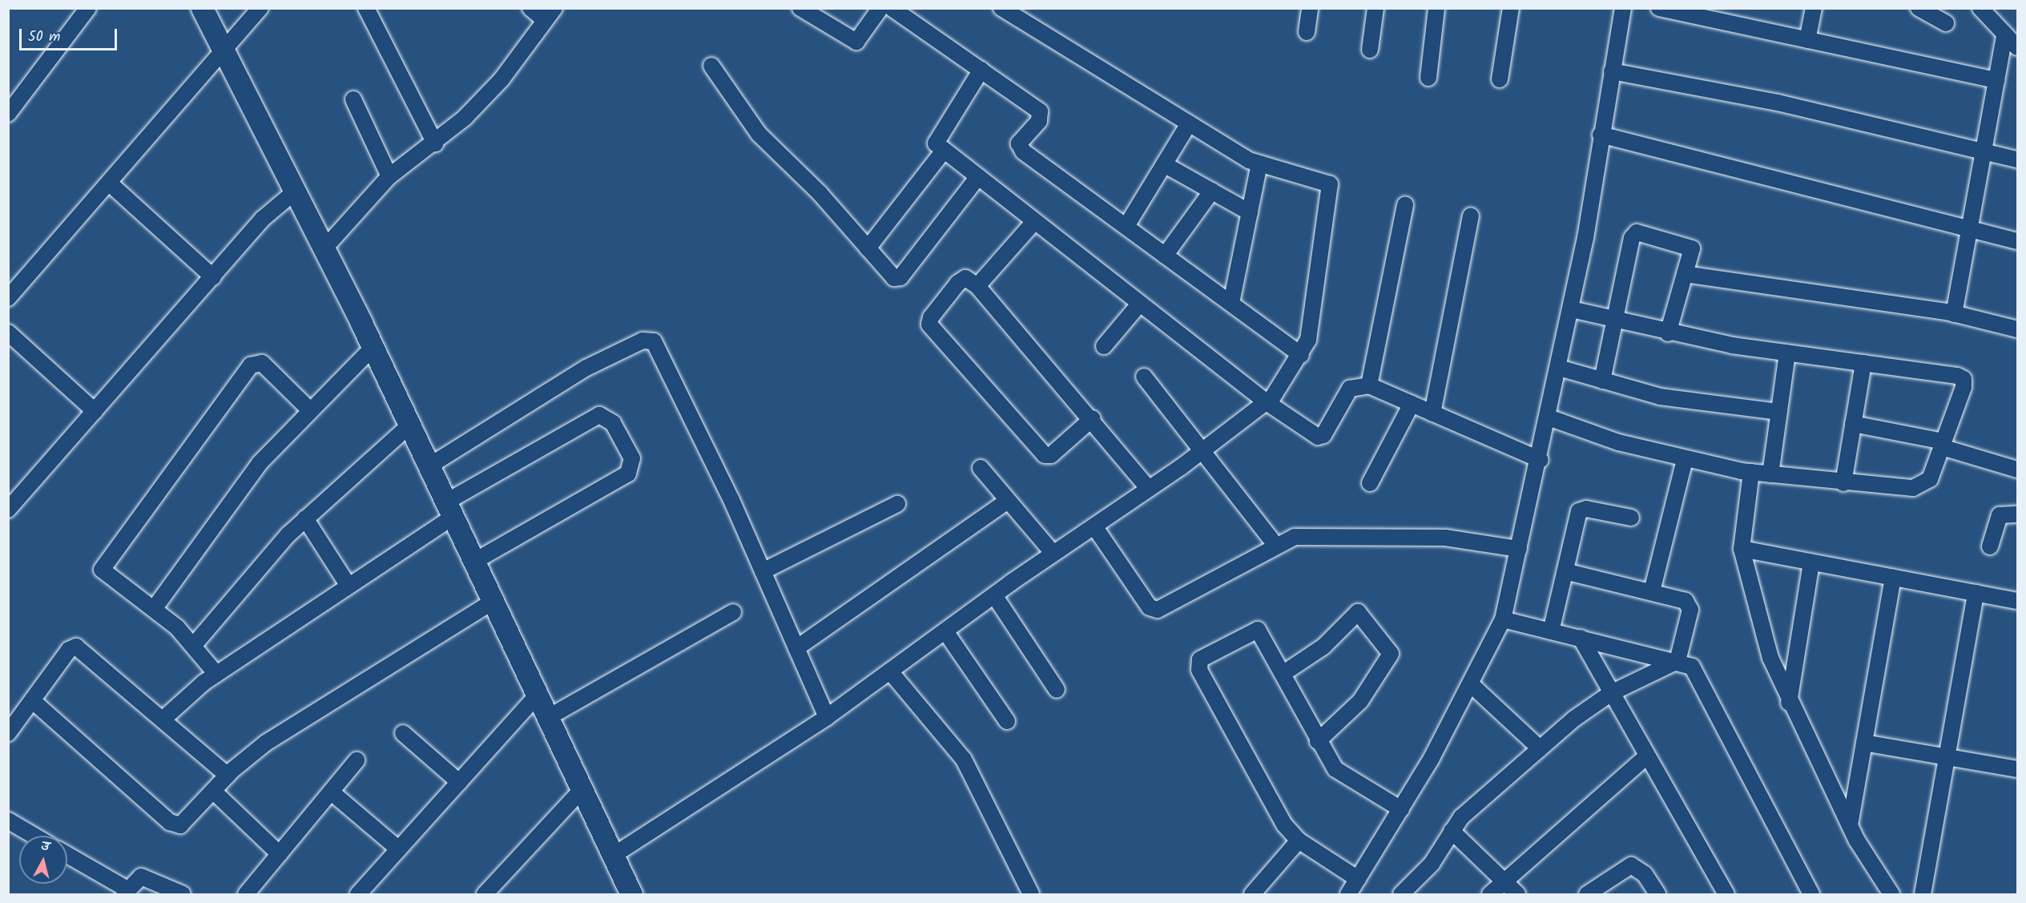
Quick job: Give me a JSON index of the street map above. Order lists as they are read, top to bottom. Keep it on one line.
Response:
{"scale_bar":"50 m","north":"top"}
